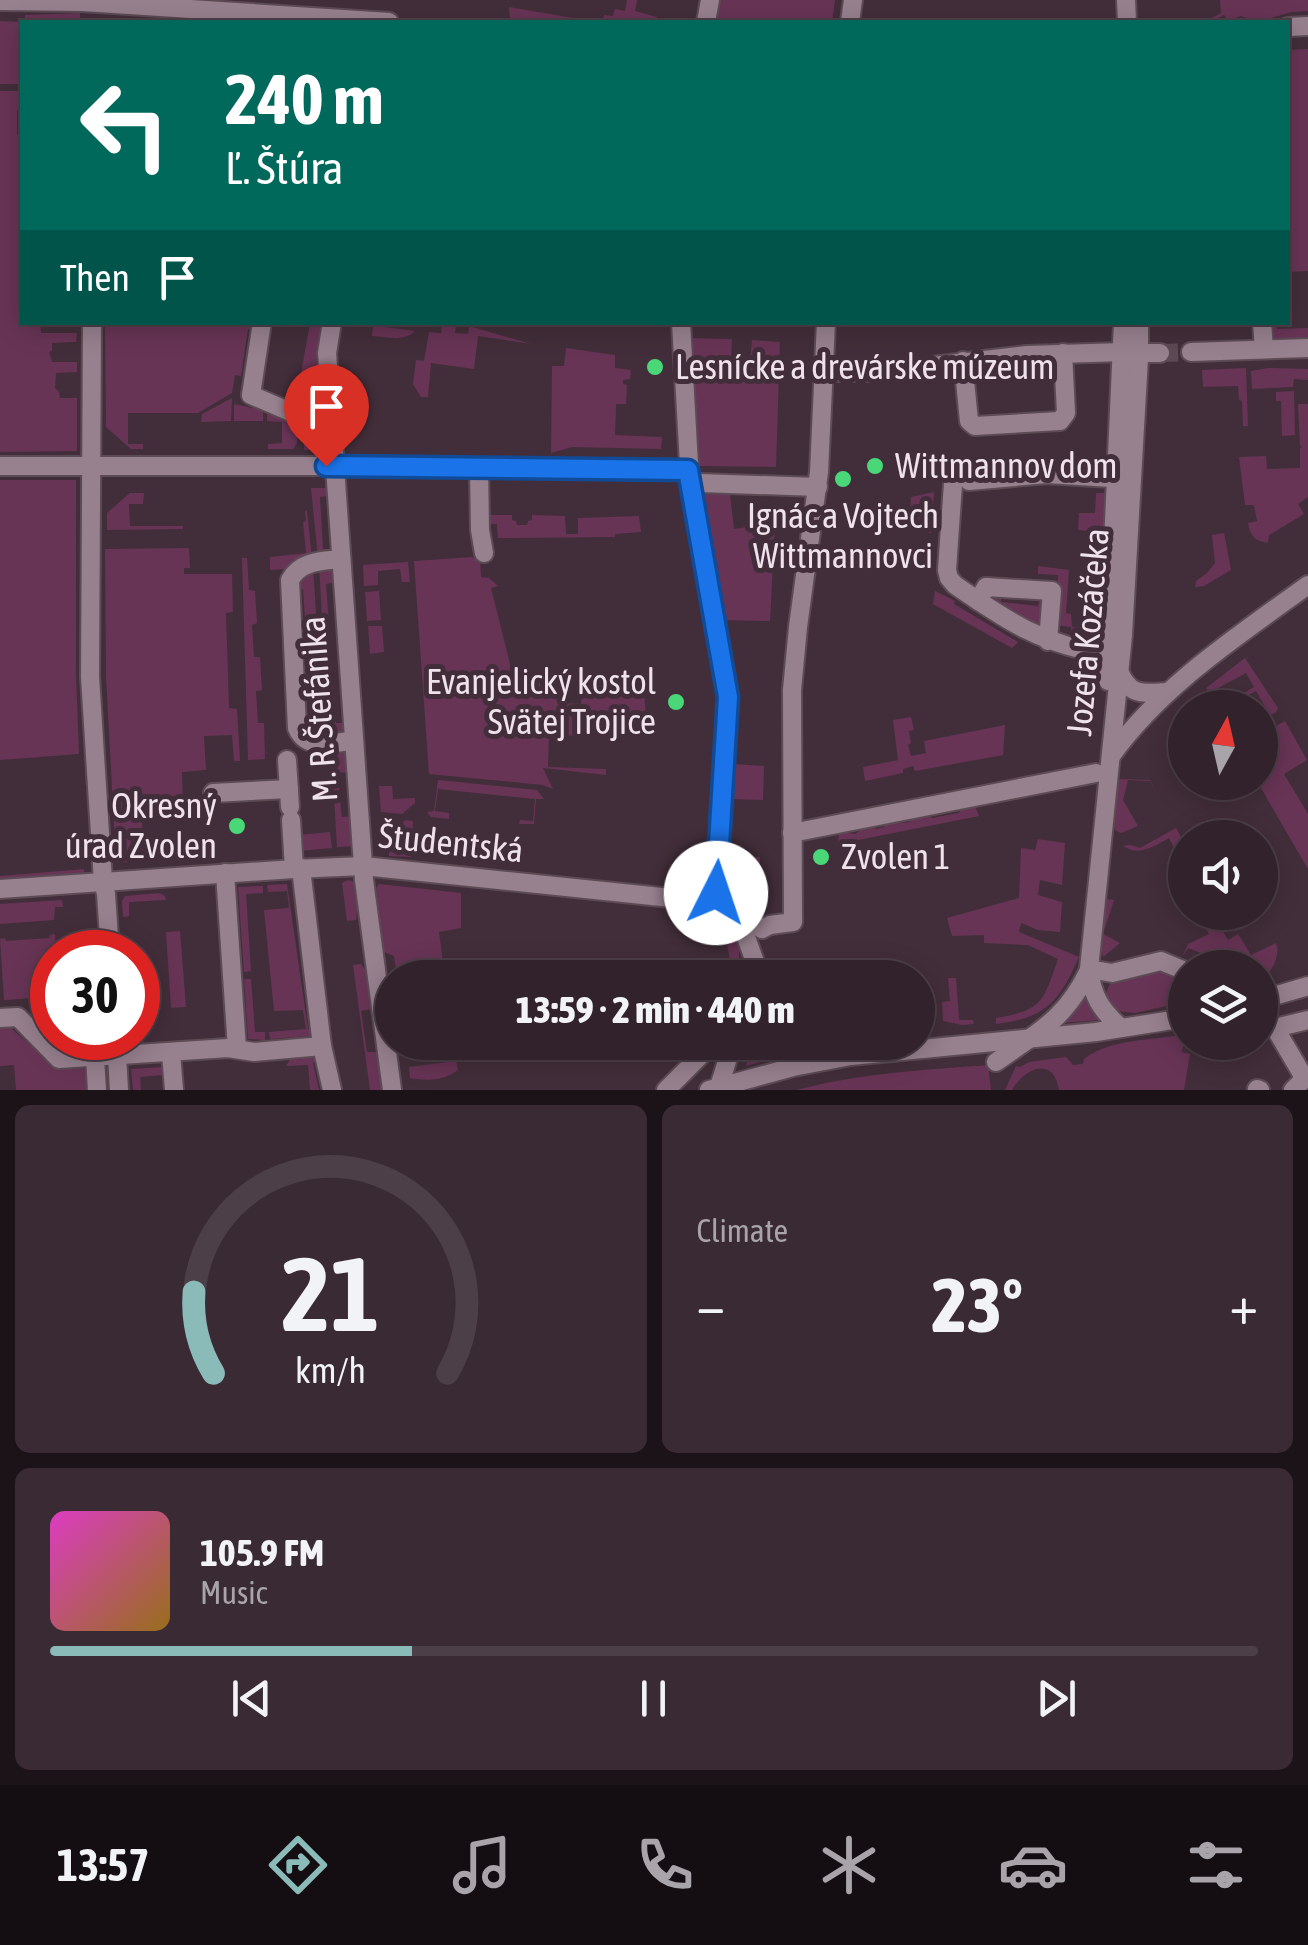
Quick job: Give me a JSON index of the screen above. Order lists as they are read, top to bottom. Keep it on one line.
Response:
{"streets":{"street":["Jozefa Kozáčeka","M. R. Štefánika","Študentská"]},"crossings":[["M. R. Štefánika","Študentská"]],"places":["Lesnícke a drevárske múzeum","Wittmannov dom","Ignác a Vojtech Wittmannovci","Evanjelický kostol Svätej Trojice","Okresný úrad Zvolen","Zvolen 1"],"north":"top","page":{"turn":["240 m","Ľ. Štúra"],"then":"Then","limit":"30","trip":"13:59 · 2 min · 440 m","tile":"Climate","heat":["−","23°","+"],"song":["105.9 FM","Music"],"tabs":"13:57","gauge":["21","km/h"]}}
